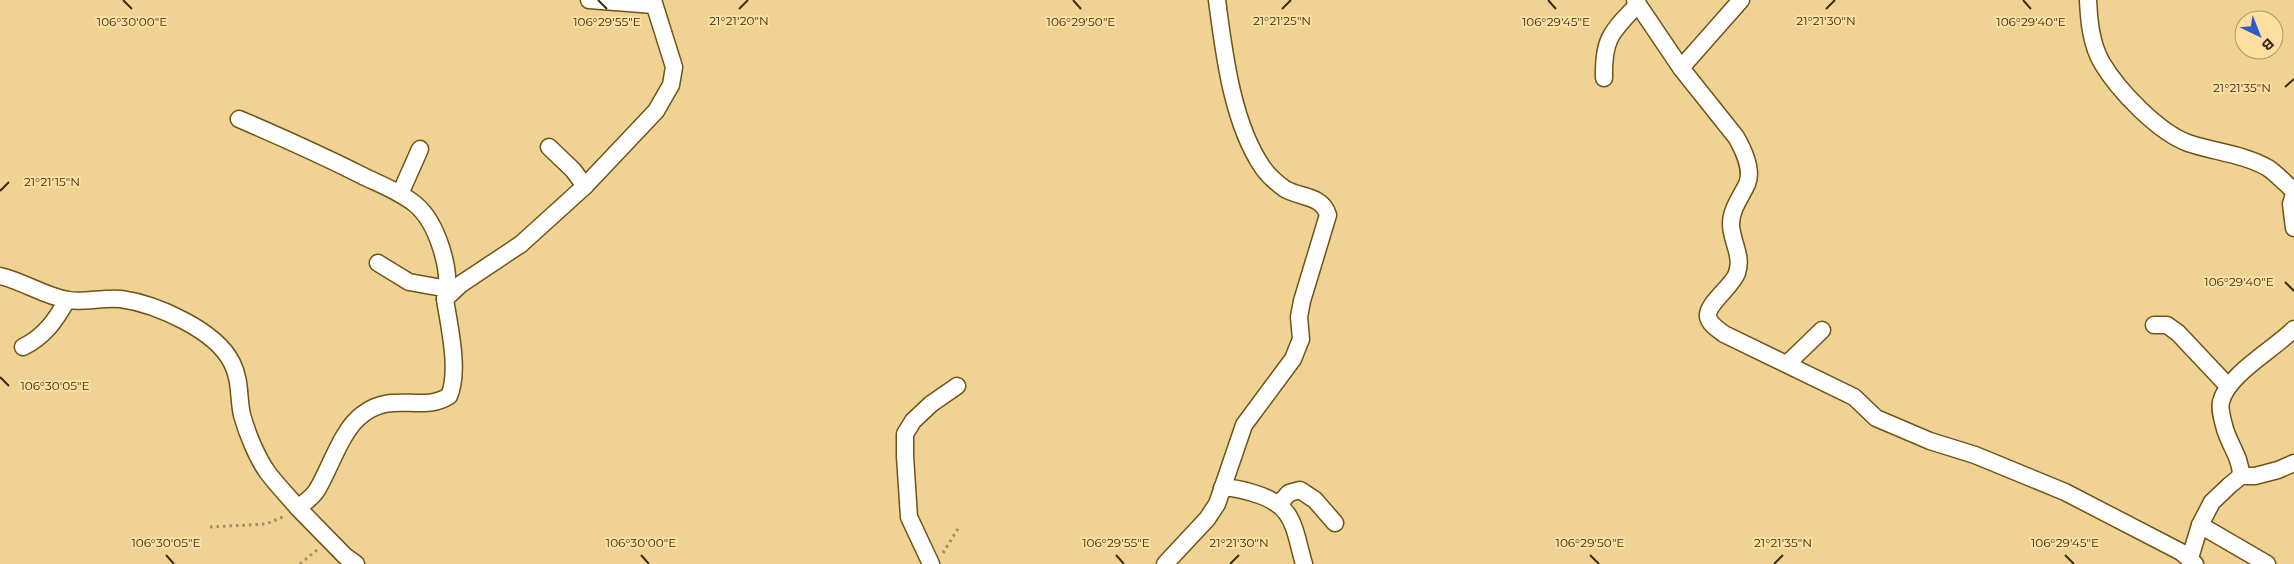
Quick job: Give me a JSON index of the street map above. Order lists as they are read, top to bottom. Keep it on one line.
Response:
{"north":"bottom right","coordinates":["21°21'20\"N","21°21'25\"N","21°21'30\"N","106°30'00\"E","106°29'55\"E","106°29'50\"E","106°29'45\"E","106°29'40\"E","21°21'35\"N","21°21'15\"N","106°30'05\"E"]}
